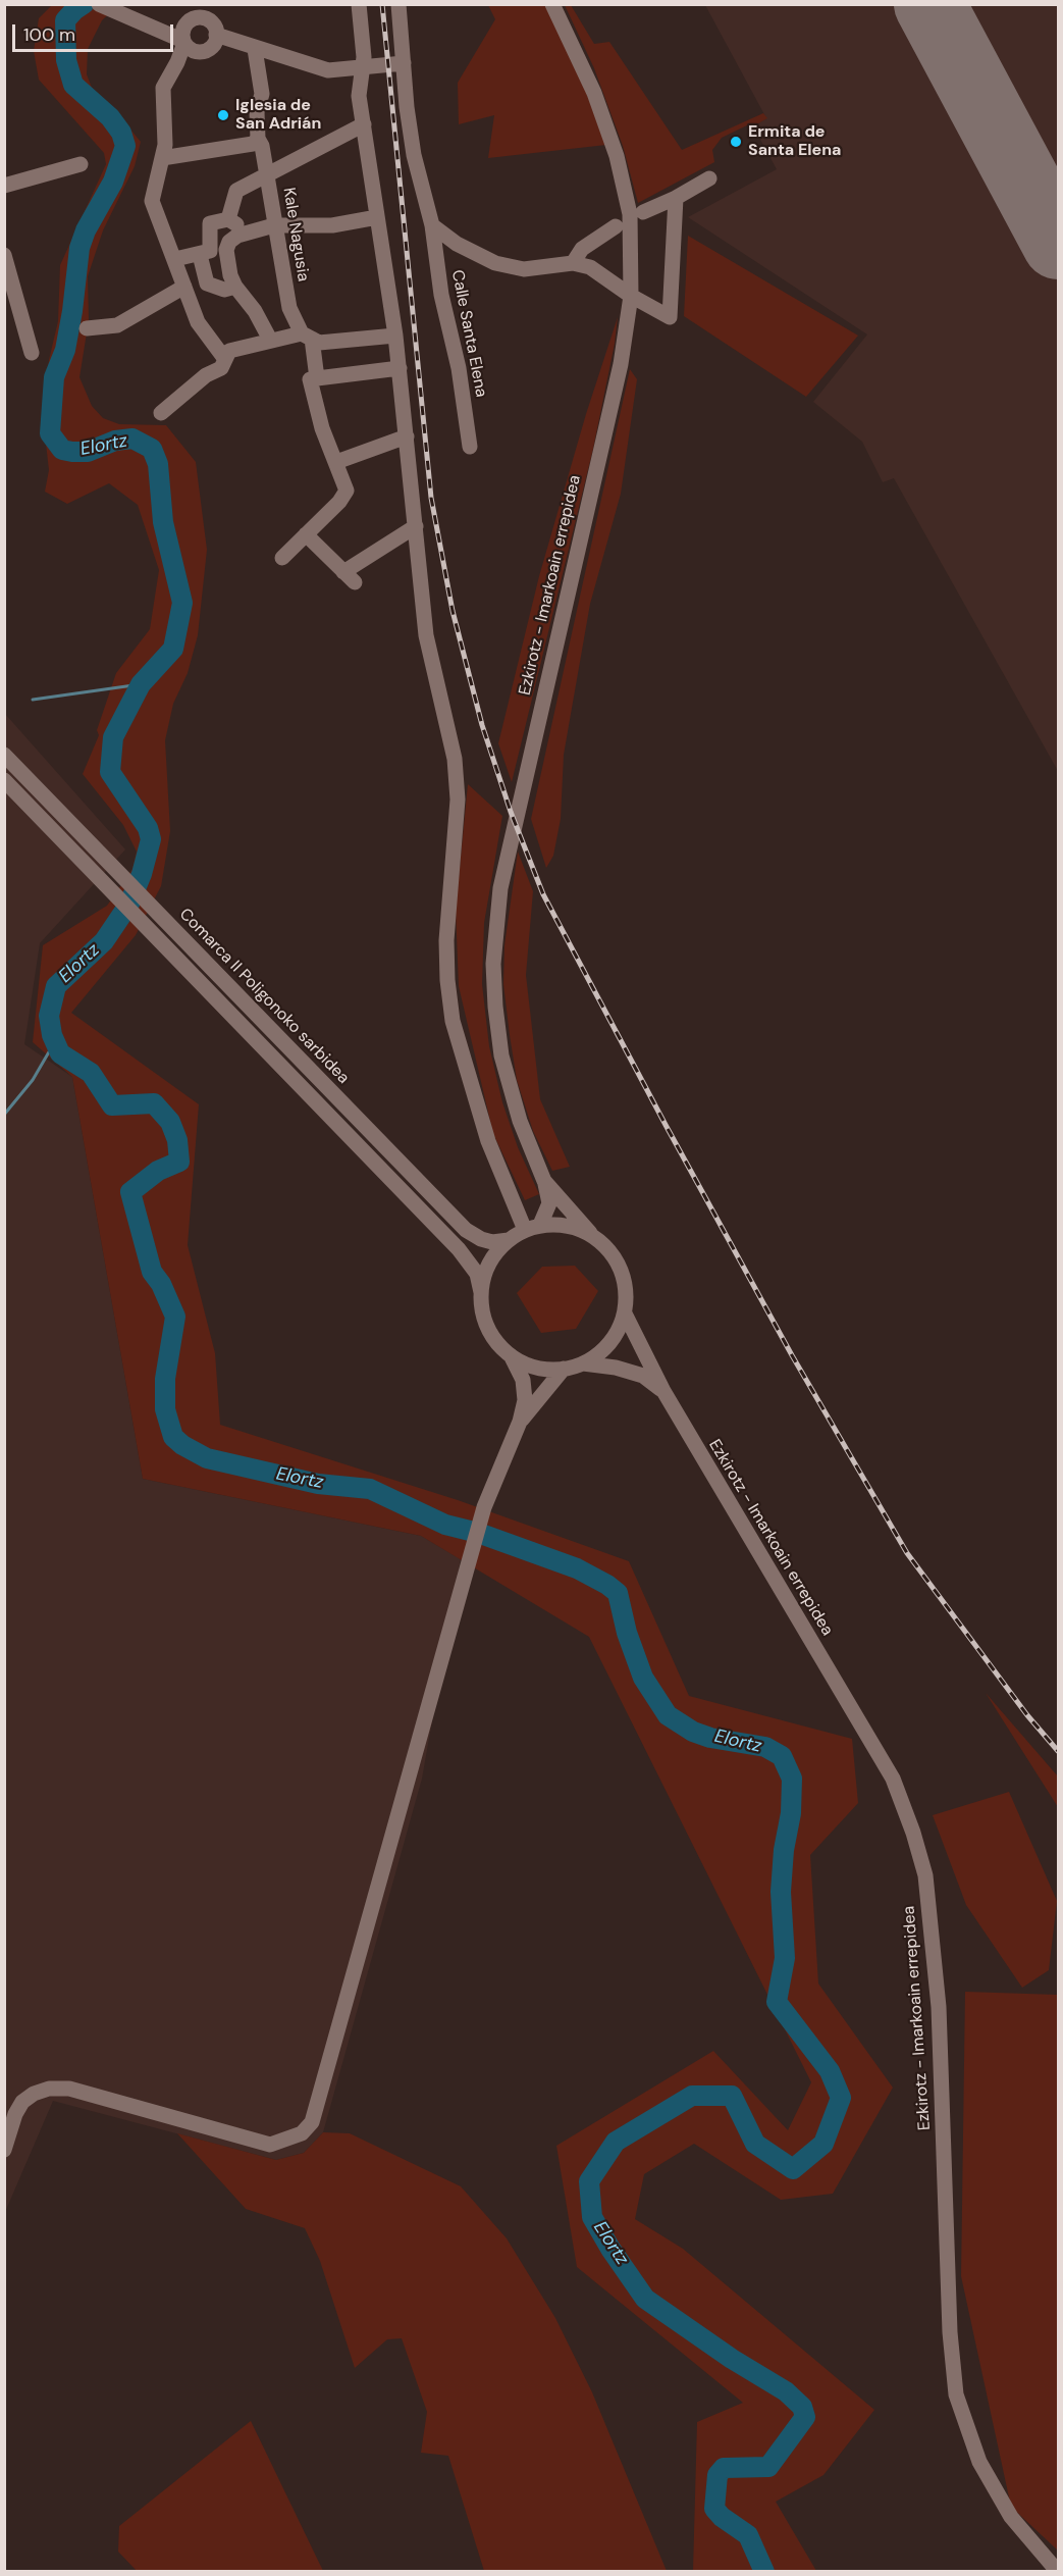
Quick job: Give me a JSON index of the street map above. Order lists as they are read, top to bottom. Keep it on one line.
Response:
{"streets":{"street":["Kale Nagusia","Calle Santa Elena","Ezkirotz - Imarkoain errepidea","Comarca II Poligonoko sarbidea"]},"crossings":[["Calle Santa Elena","Ezkirotz - Imarkoain errepidea"],["Ezkirotz - Imarkoain errepidea","Comarca II Poligonoko sarbidea"]],"water":["Elortz"],"places":["Iglesia de San Adrián","Ermita de Santa Elena"],"scale_bar":"100 m"}
